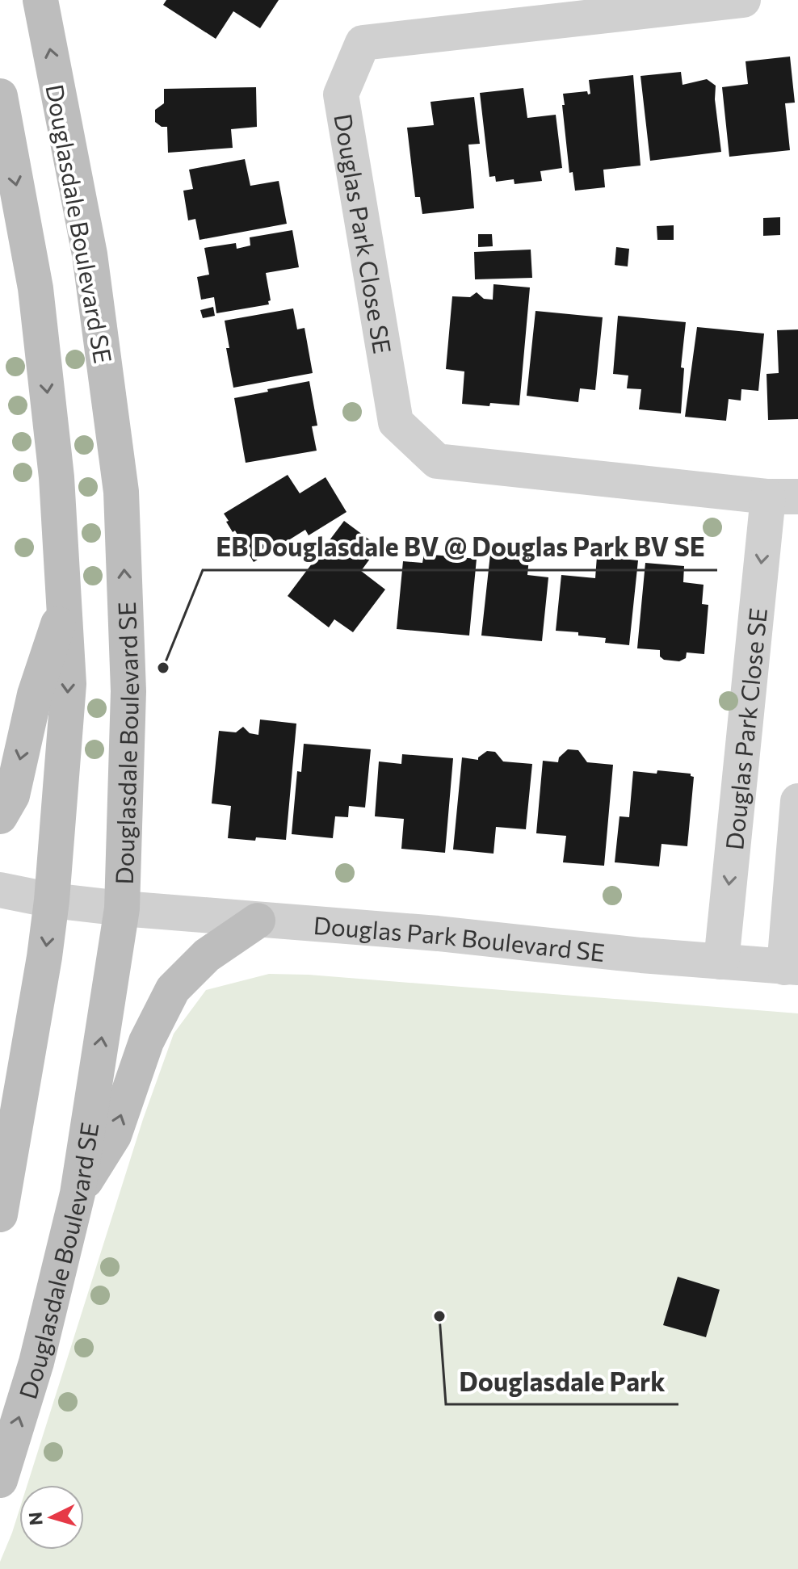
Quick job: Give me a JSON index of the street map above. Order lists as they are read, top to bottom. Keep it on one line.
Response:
{"streets":{"street":["Douglasdale Boulevard SE","Douglas Park Close SE","Douglas Park Boulevard SE"]},"crossings":[["Douglasdale Boulevard SE","Douglas Park Boulevard SE"],["Douglas Park Close SE","Douglas Park Boulevard SE"]],"places":["EB Douglasdale BV @ Douglas Park BV SE","Douglasdale Park"],"north":"left"}
